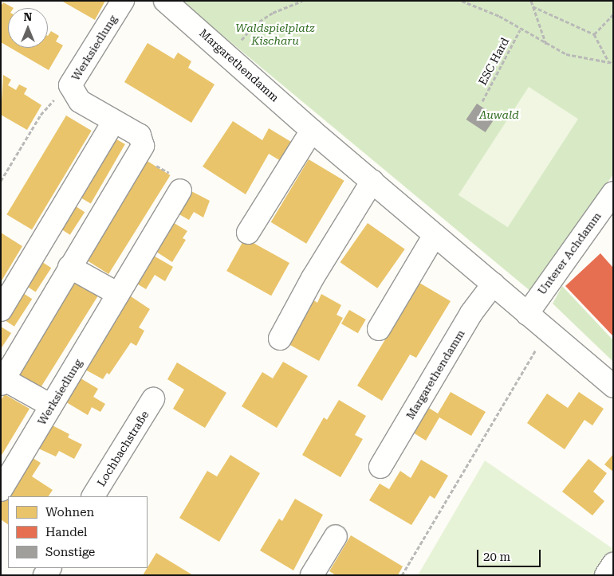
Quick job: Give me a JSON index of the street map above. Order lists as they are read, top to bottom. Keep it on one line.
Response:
{"streets":{"street":["Werksiedlung","Margarethendamm","Unterer Achdamm","Lochbachstraße"],"path":["ESC Hard"]},"crossings":[["Margarethendamm","Unterer Achdamm"]],"parks":["Waldspielplatz Kischaru","Auwald"],"legend":["Wohnen","Handel","Sonstige"],"scale_bar":"20 m","north":"top"}
